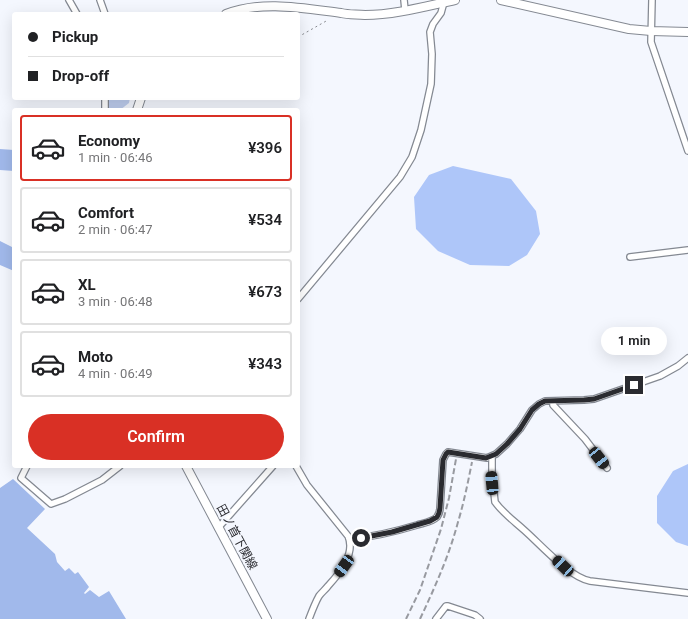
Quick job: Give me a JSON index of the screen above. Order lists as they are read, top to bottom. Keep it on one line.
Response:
{"streets":{"main road":["田ノ首下関線"]},"page":{"banner":["Pickup","Drop-off"],"list":[{"name":"Economy","note":"1 min · 06:46","value":"¥396"},{"name":"Comfort","note":"2 min · 06:47","value":"¥534"},{"name":"XL","note":"3 min · 06:48","value":"¥673"},{"name":"Moto","note":"4 min · 06:49","value":"¥343"}],"bubble":"1 min","buttons":"Confirm"}}
